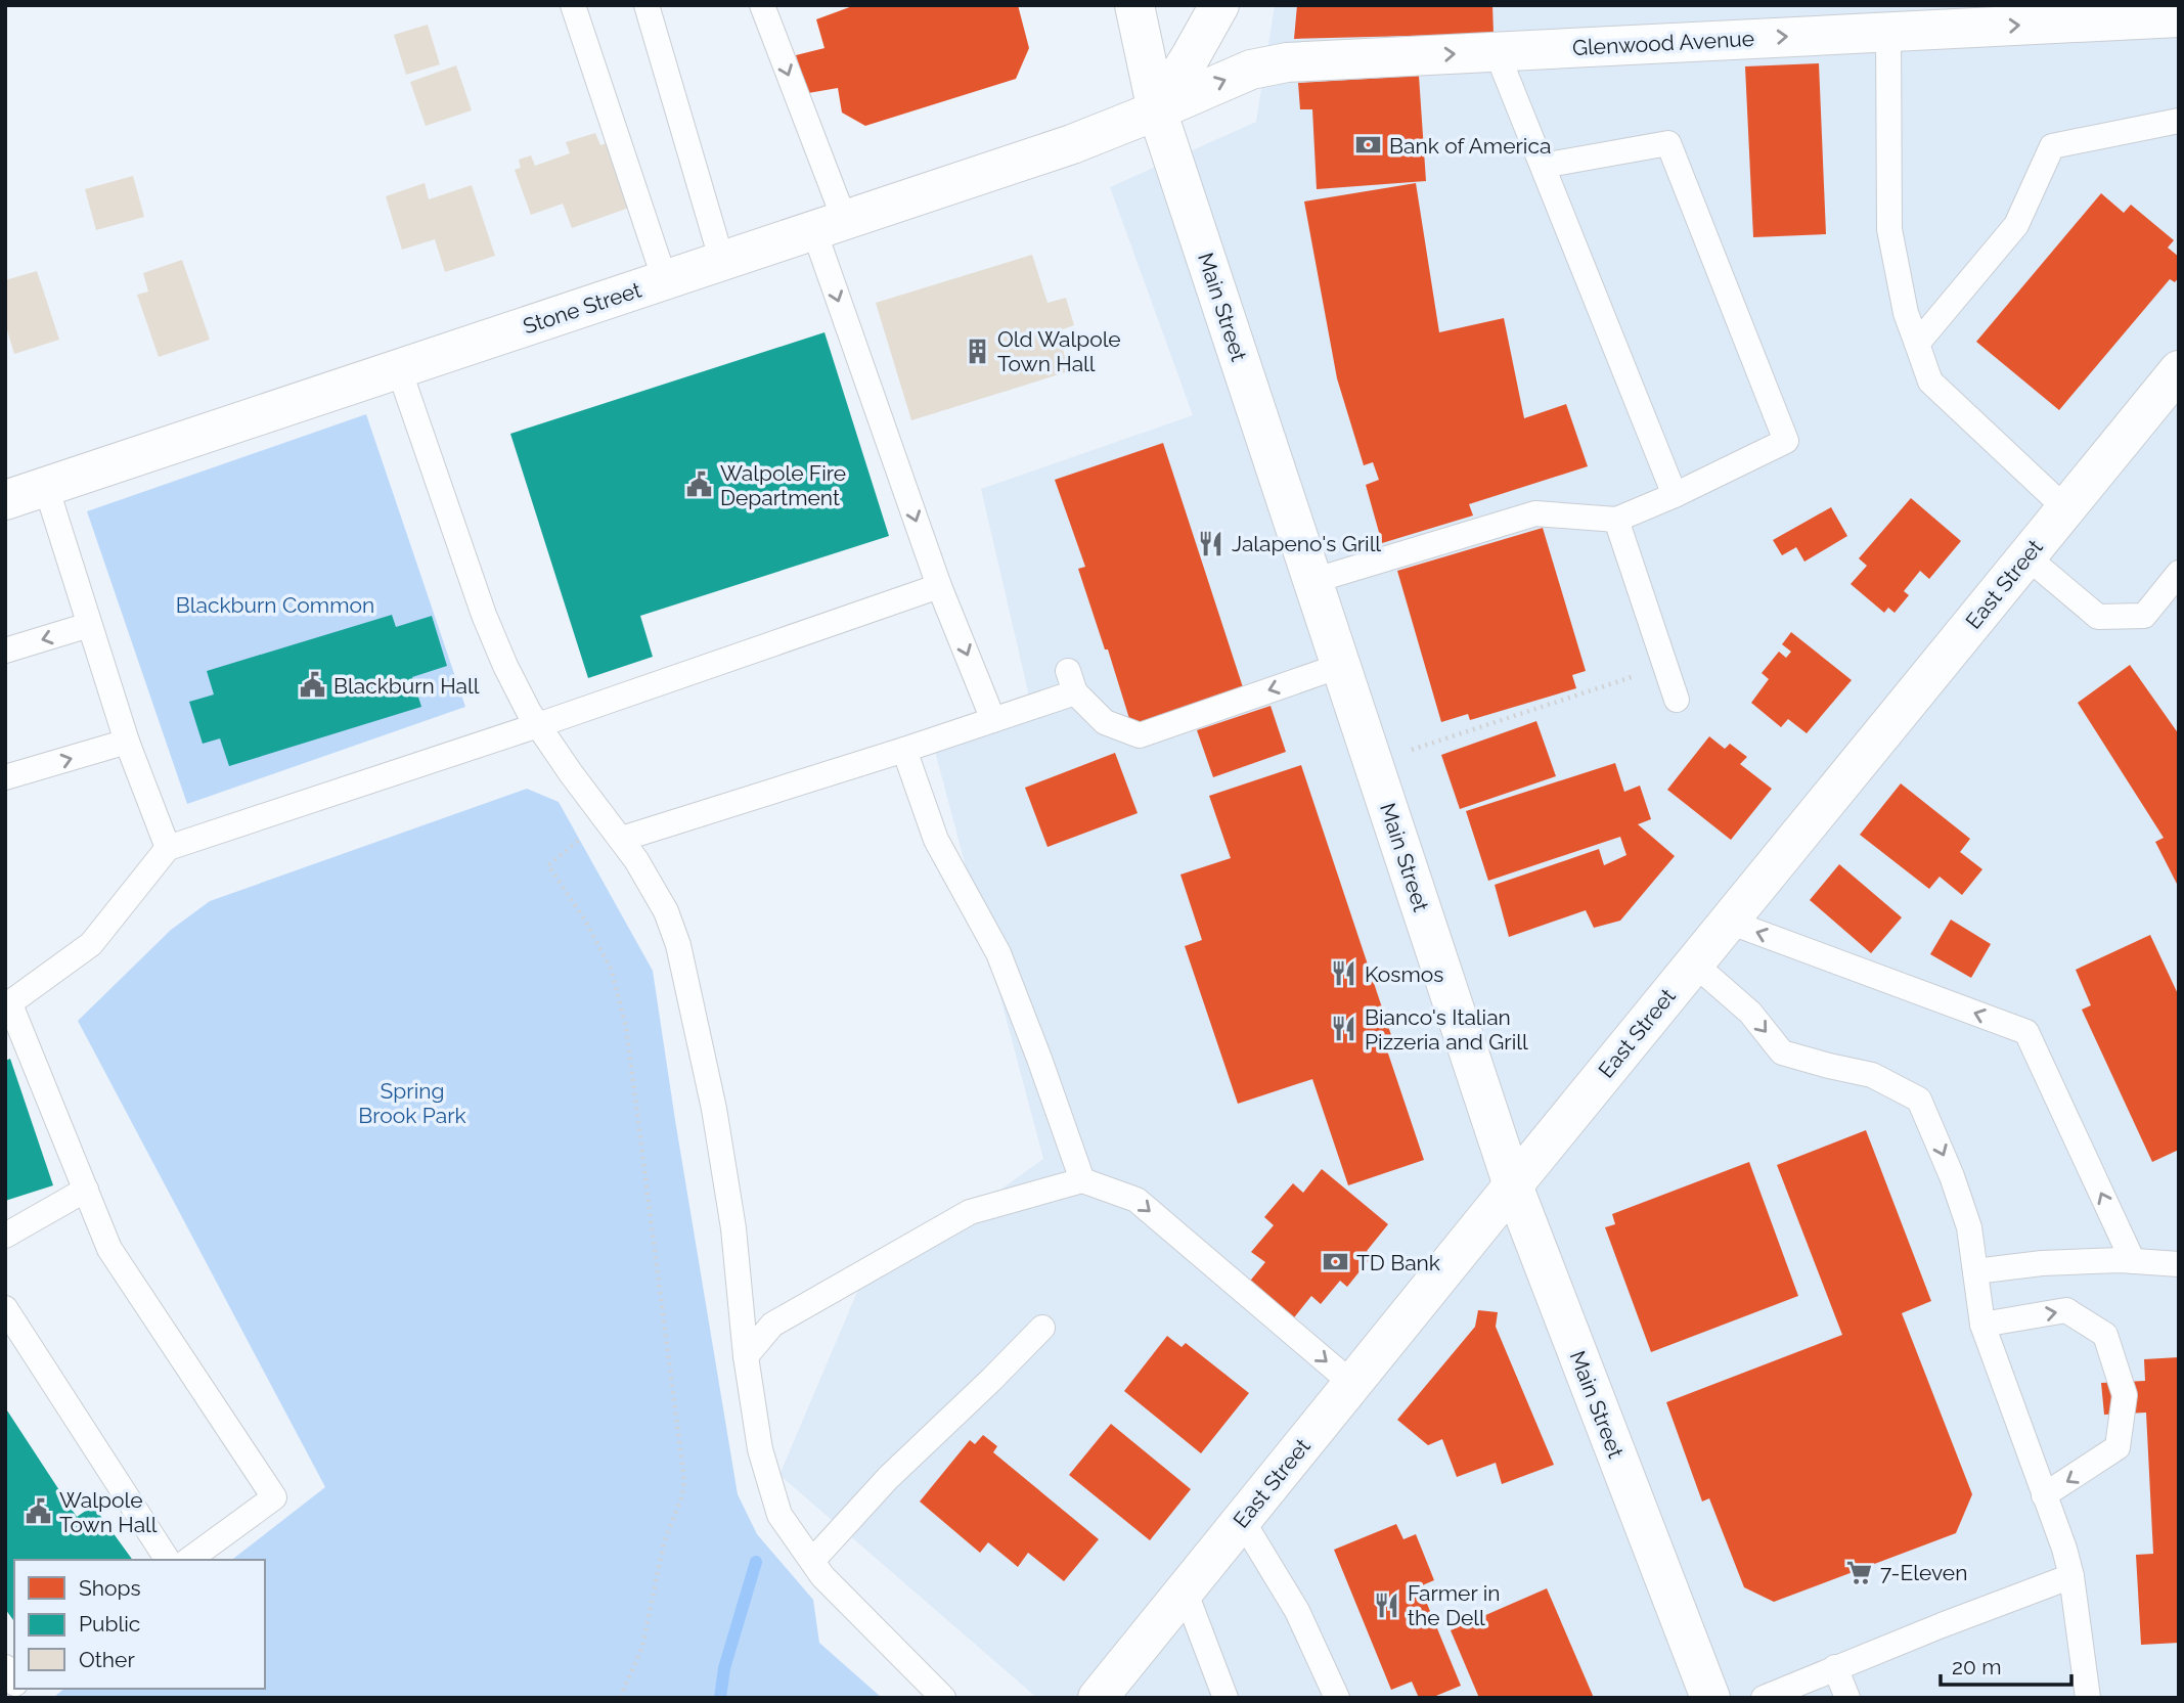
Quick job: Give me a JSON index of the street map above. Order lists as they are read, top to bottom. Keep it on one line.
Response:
{"streets":{"main road":["Glenwood Avenue","Main Street","Stone Street","East Street"]},"crossings":[["Glenwood Avenue","Main Street"],["Glenwood Avenue","Stone Street"],["Main Street","Stone Street"],["Main Street","East Street"]],"one_way":["Glenwood Avenue"],"parks":["Blackburn Common","Spring Brook Park"],"places":{"bank":["Bank of America","TD Bank"],"building":["Old Walpole Town Hall"],"public building":["Walpole Fire Department","Blackburn Hall","Walpole Town Hall"],"restaurant":["Jalapeno's Grill","Kosmos","Bianco's Italian Pizzeria and Grill","Farmer in the Dell"],"supermarket":["7-Eleven"]},"legend":["Shops","Public","Other"],"scale_bar":"20 m"}
